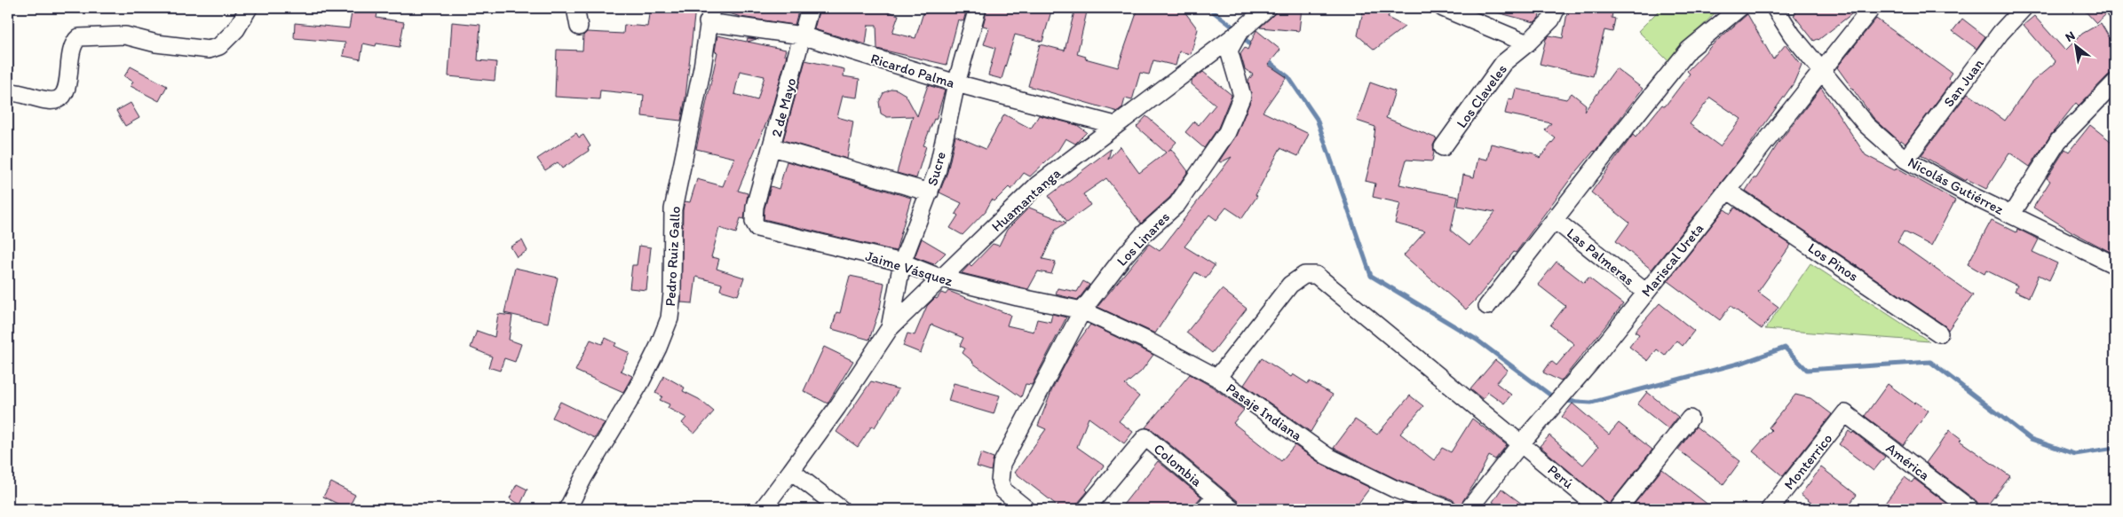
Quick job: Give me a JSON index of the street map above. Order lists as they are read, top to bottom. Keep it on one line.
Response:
{"streets":{"street":["Ricardo Palma","San Juan","Los Claveles","2 de Mayo","Sucre","Nicolás Gutiérrez","Huamantanga","Los Linares","Pedro Ruiz Gallo","Las Palmeras","Mariscal Ureta","Los Pinos","Jaime Vásquez","Pasaje Indiana","Monterrico","América","Colombia","Perú"]},"crossings":[["Ricardo Palma","2 de Mayo"],["Ricardo Palma","Sucre"],["Ricardo Palma","Huamantanga"],["Ricardo Palma","Pedro Ruiz Gallo"],["San Juan","Nicolás Gutiérrez"],["2 de Mayo","Jaime Vásquez"],["Sucre","Huamantanga"],["Sucre","Jaime Vásquez"],["Nicolás Gutiérrez","Mariscal Ureta"],["Huamantanga","Los Linares"],["Huamantanga","Jaime Vásquez"],["Los Linares","Jaime Vásquez"],["Los Linares","Pasaje Indiana"],["Las Palmeras","Mariscal Ureta"],["Mariscal Ureta","Los Pinos"],["Mariscal Ureta","Perú"],["Jaime Vásquez","Pasaje Indiana"],["Pasaje Indiana","Perú"],["Monterrico","América"]],"north":"top left"}
